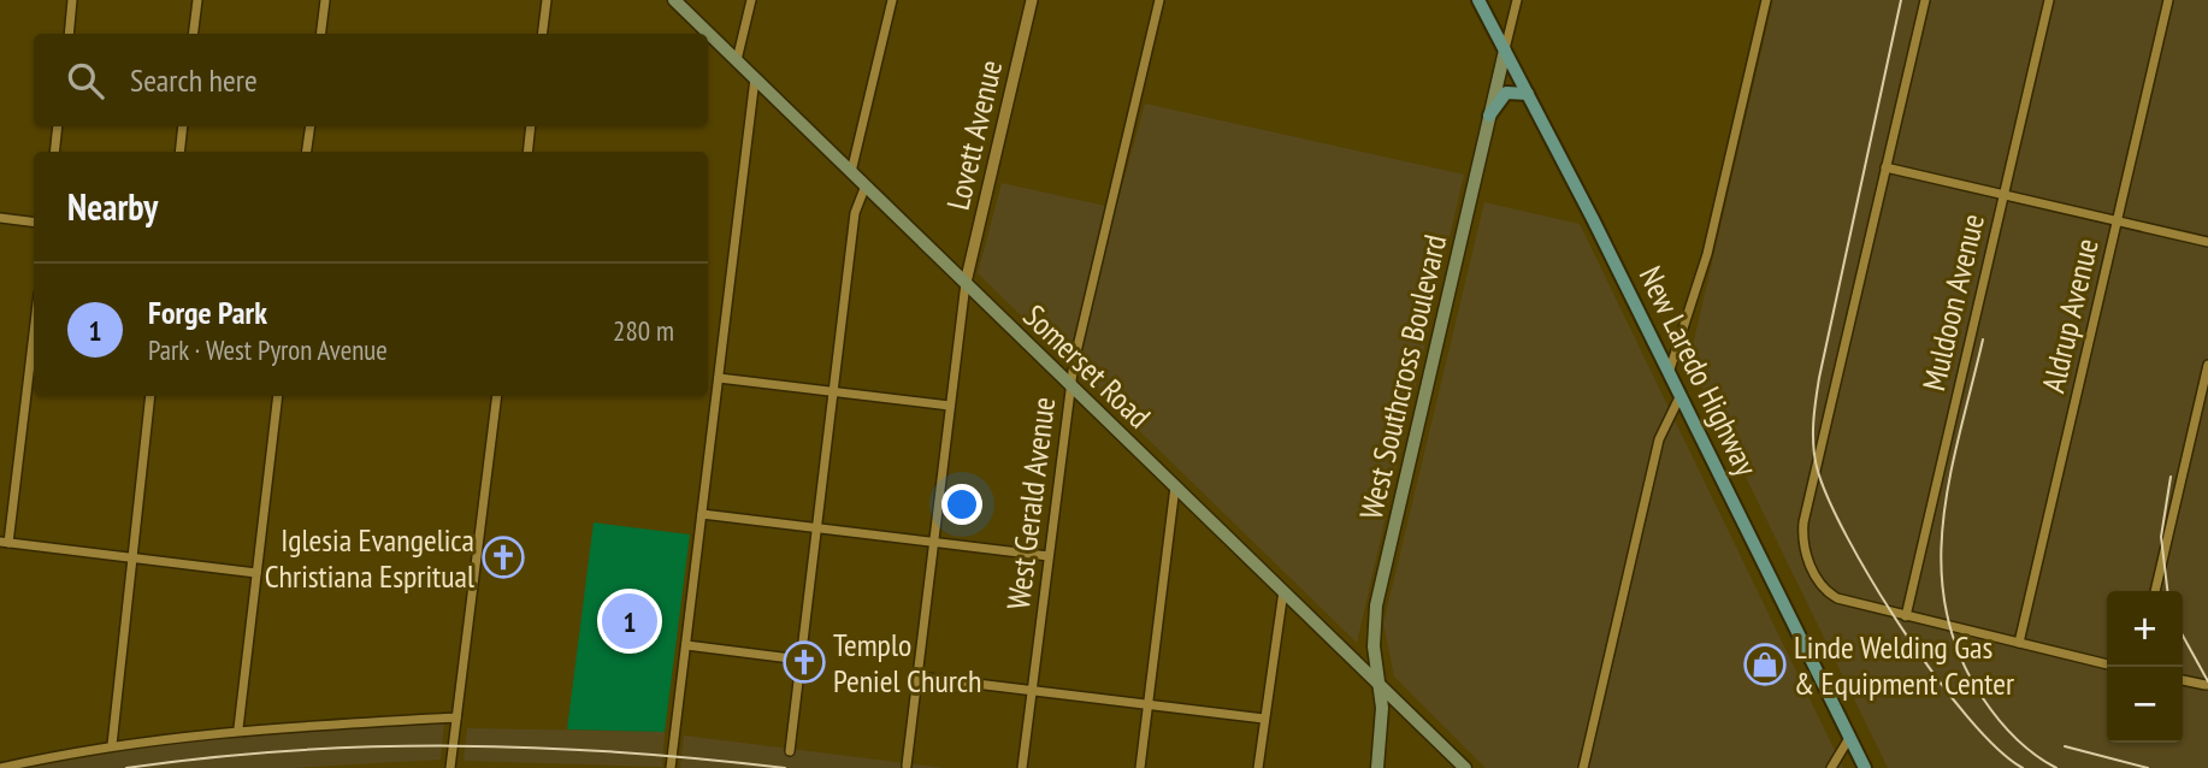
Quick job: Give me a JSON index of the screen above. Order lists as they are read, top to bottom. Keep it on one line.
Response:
{"streets":{"main road":["Somerset Road","New Laredo Highway","West Southcross Boulevard"],"street":["Lovett Avenue","Muldoon Avenue","Aldrup Avenue","West Gerald Avenue"]},"crossings":[["Lovett Avenue","Somerset Road"],["Somerset Road","West Southcross Boulevard"],["Somerset Road","West Gerald Avenue"],["New Laredo Highway","West Southcross Boulevard"]],"places":{"church":["Iglesia Evangelica Christiana Espritual","Templo Peniel Church"],"shop":["Linde Welding Gas & Equipment Center"]},"page":{"search":"Search here","heading":"Nearby","list":[{"mark":"1","name":"Forge Park","note":"Park · West Pyron Avenue","value":"280 m"}],"pins":"1","map_buttons":["+","−"]}}
